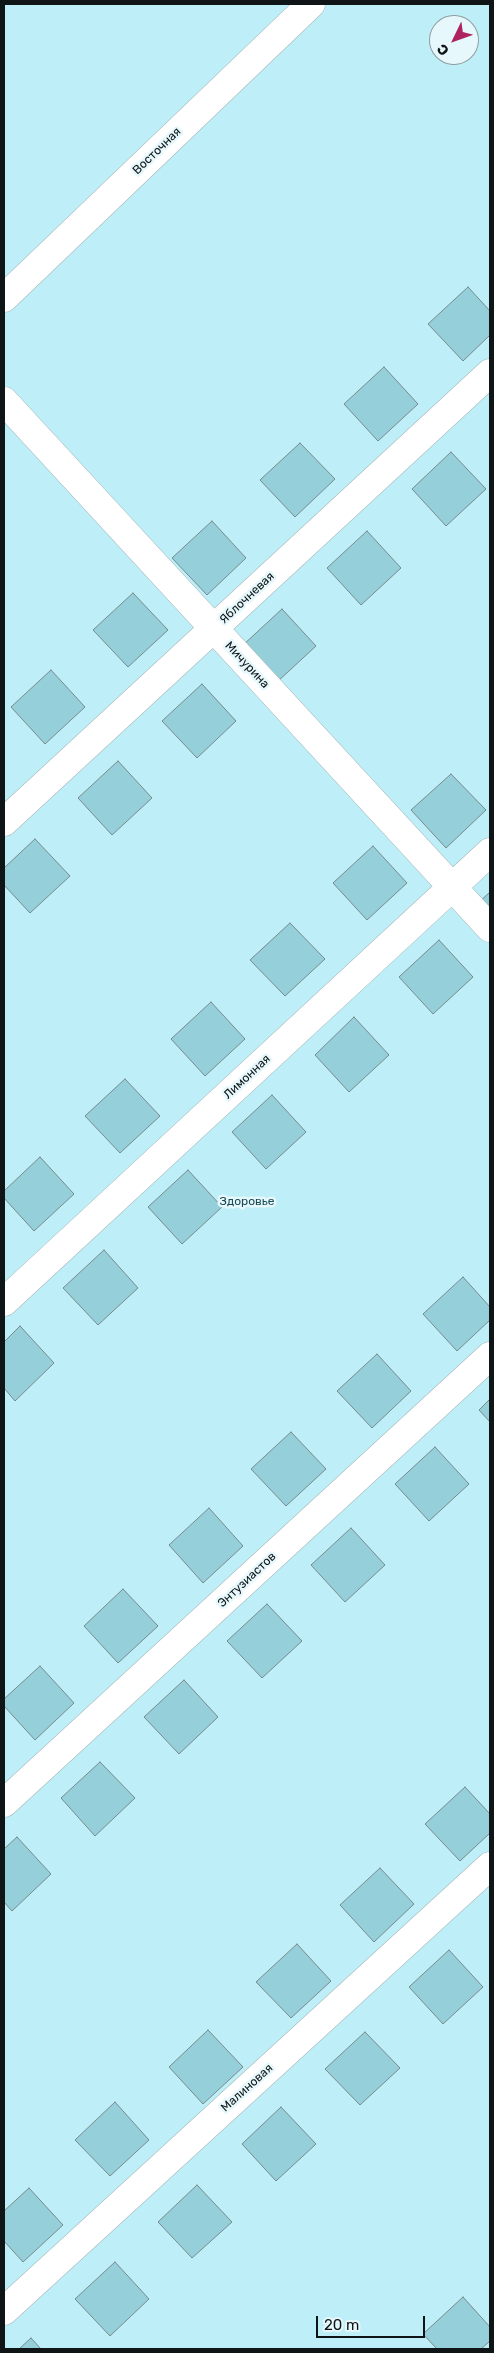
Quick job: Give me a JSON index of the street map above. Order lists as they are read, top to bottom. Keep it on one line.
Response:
{"streets":{"street":["Восточная","Яблочневая","Мичурина","Лимонная","Энтузиастов","Малиновая"]},"crossings":[["Яблочневая","Мичурина"],["Мичурина","Лимонная"]],"parks":["Здоровье"],"scale_bar":"20 m","north":"bottom left"}
